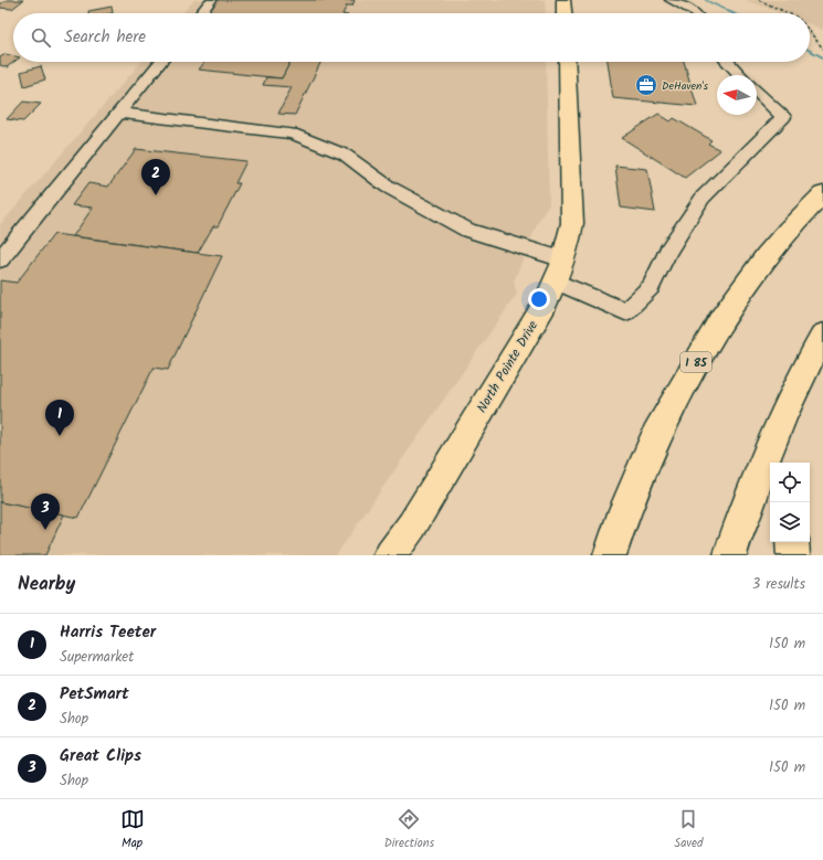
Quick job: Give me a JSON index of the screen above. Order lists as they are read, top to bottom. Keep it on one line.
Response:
{"streets":{"highway":["I 85"],"main road":["North Pointe Drive"]},"places":{"office":["DeHaven's"]},"north":"left","page":{"search":"Search here","pins":["2","1","3"],"heading":["Nearby","3 results"],"list":[{"mark":"1","name":"Harris Teeter","note":"Supermarket","value":"150 m"},{"mark":"2","name":"PetSmart","note":"Shop","value":"150 m"},{"mark":"3","name":"Great Clips","note":"Shop","value":"150 m"}],"nav":["Map","Directions","Saved"]}}
